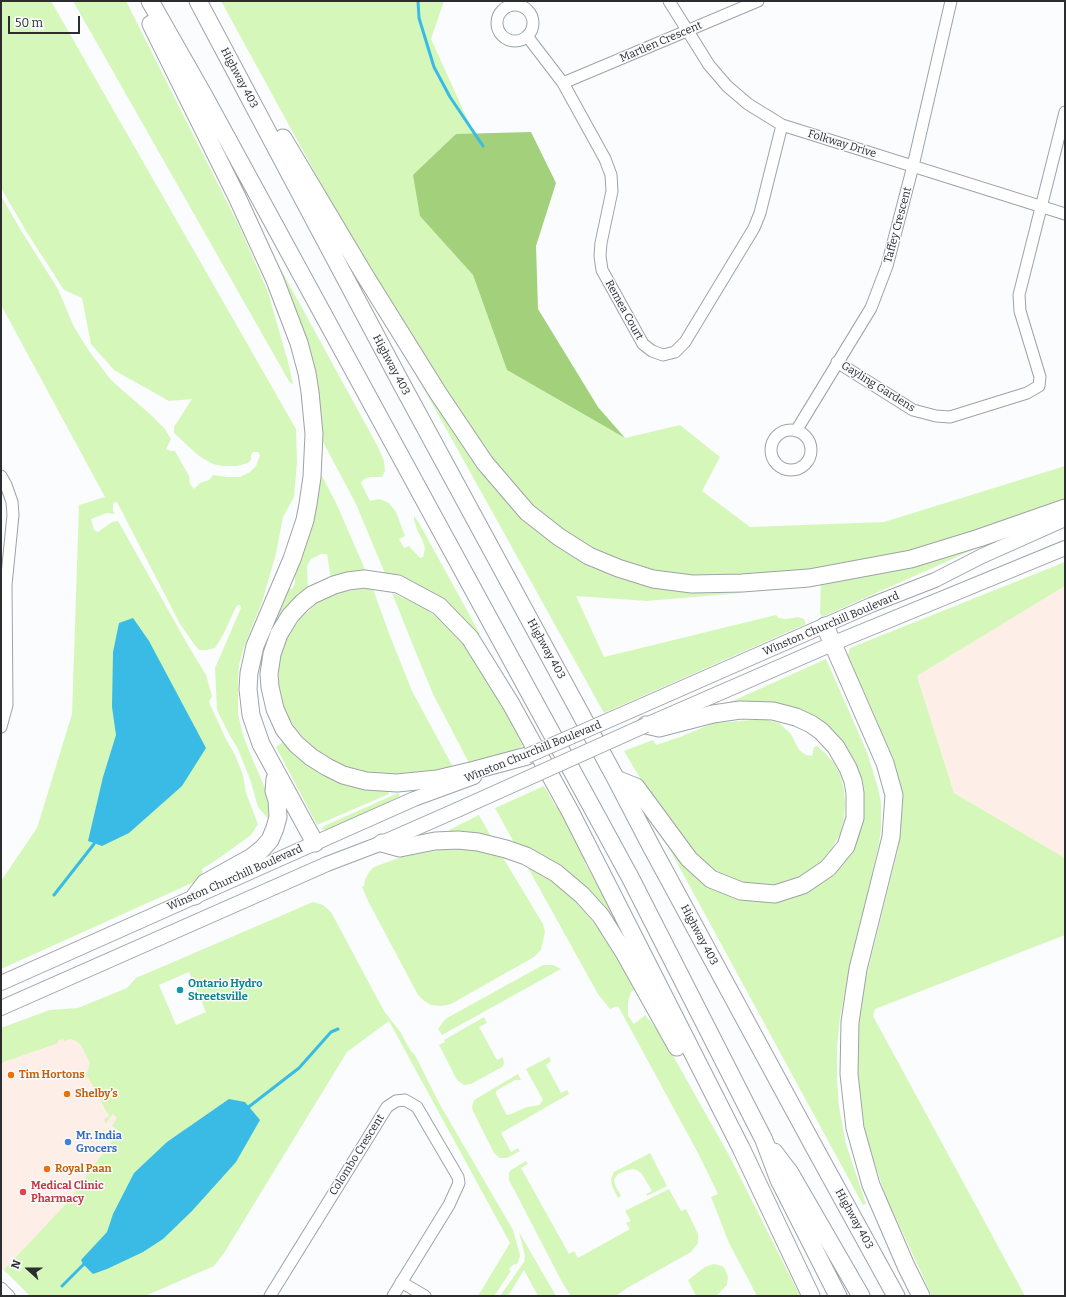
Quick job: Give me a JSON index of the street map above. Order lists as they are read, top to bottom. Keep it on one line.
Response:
{"streets":{"highway":["Highway 403"],"main road":["Winston Churchill Boulevard"],"street":["Martlen Crescent","Folkway Drive","Taffey Crescent","Remea Court","Gayling Gardens","Colombo Crescent"]},"crossings":[["Martlen Crescent","Folkway Drive"],["Martlen Crescent","Remea Court"],["Folkway Drive","Taffey Crescent"],["Folkway Drive","Remea Court"],["Folkway Drive","Gayling Gardens"],["Taffey Crescent","Gayling Gardens"]],"places":["Ontario Hydro Streetsville","Tim Hortons","Shelby’s","Mr. India Grocers","Royal Paan","Medical Clinic Pharmacy"],"scale_bar":"50 m","north":"left"}
